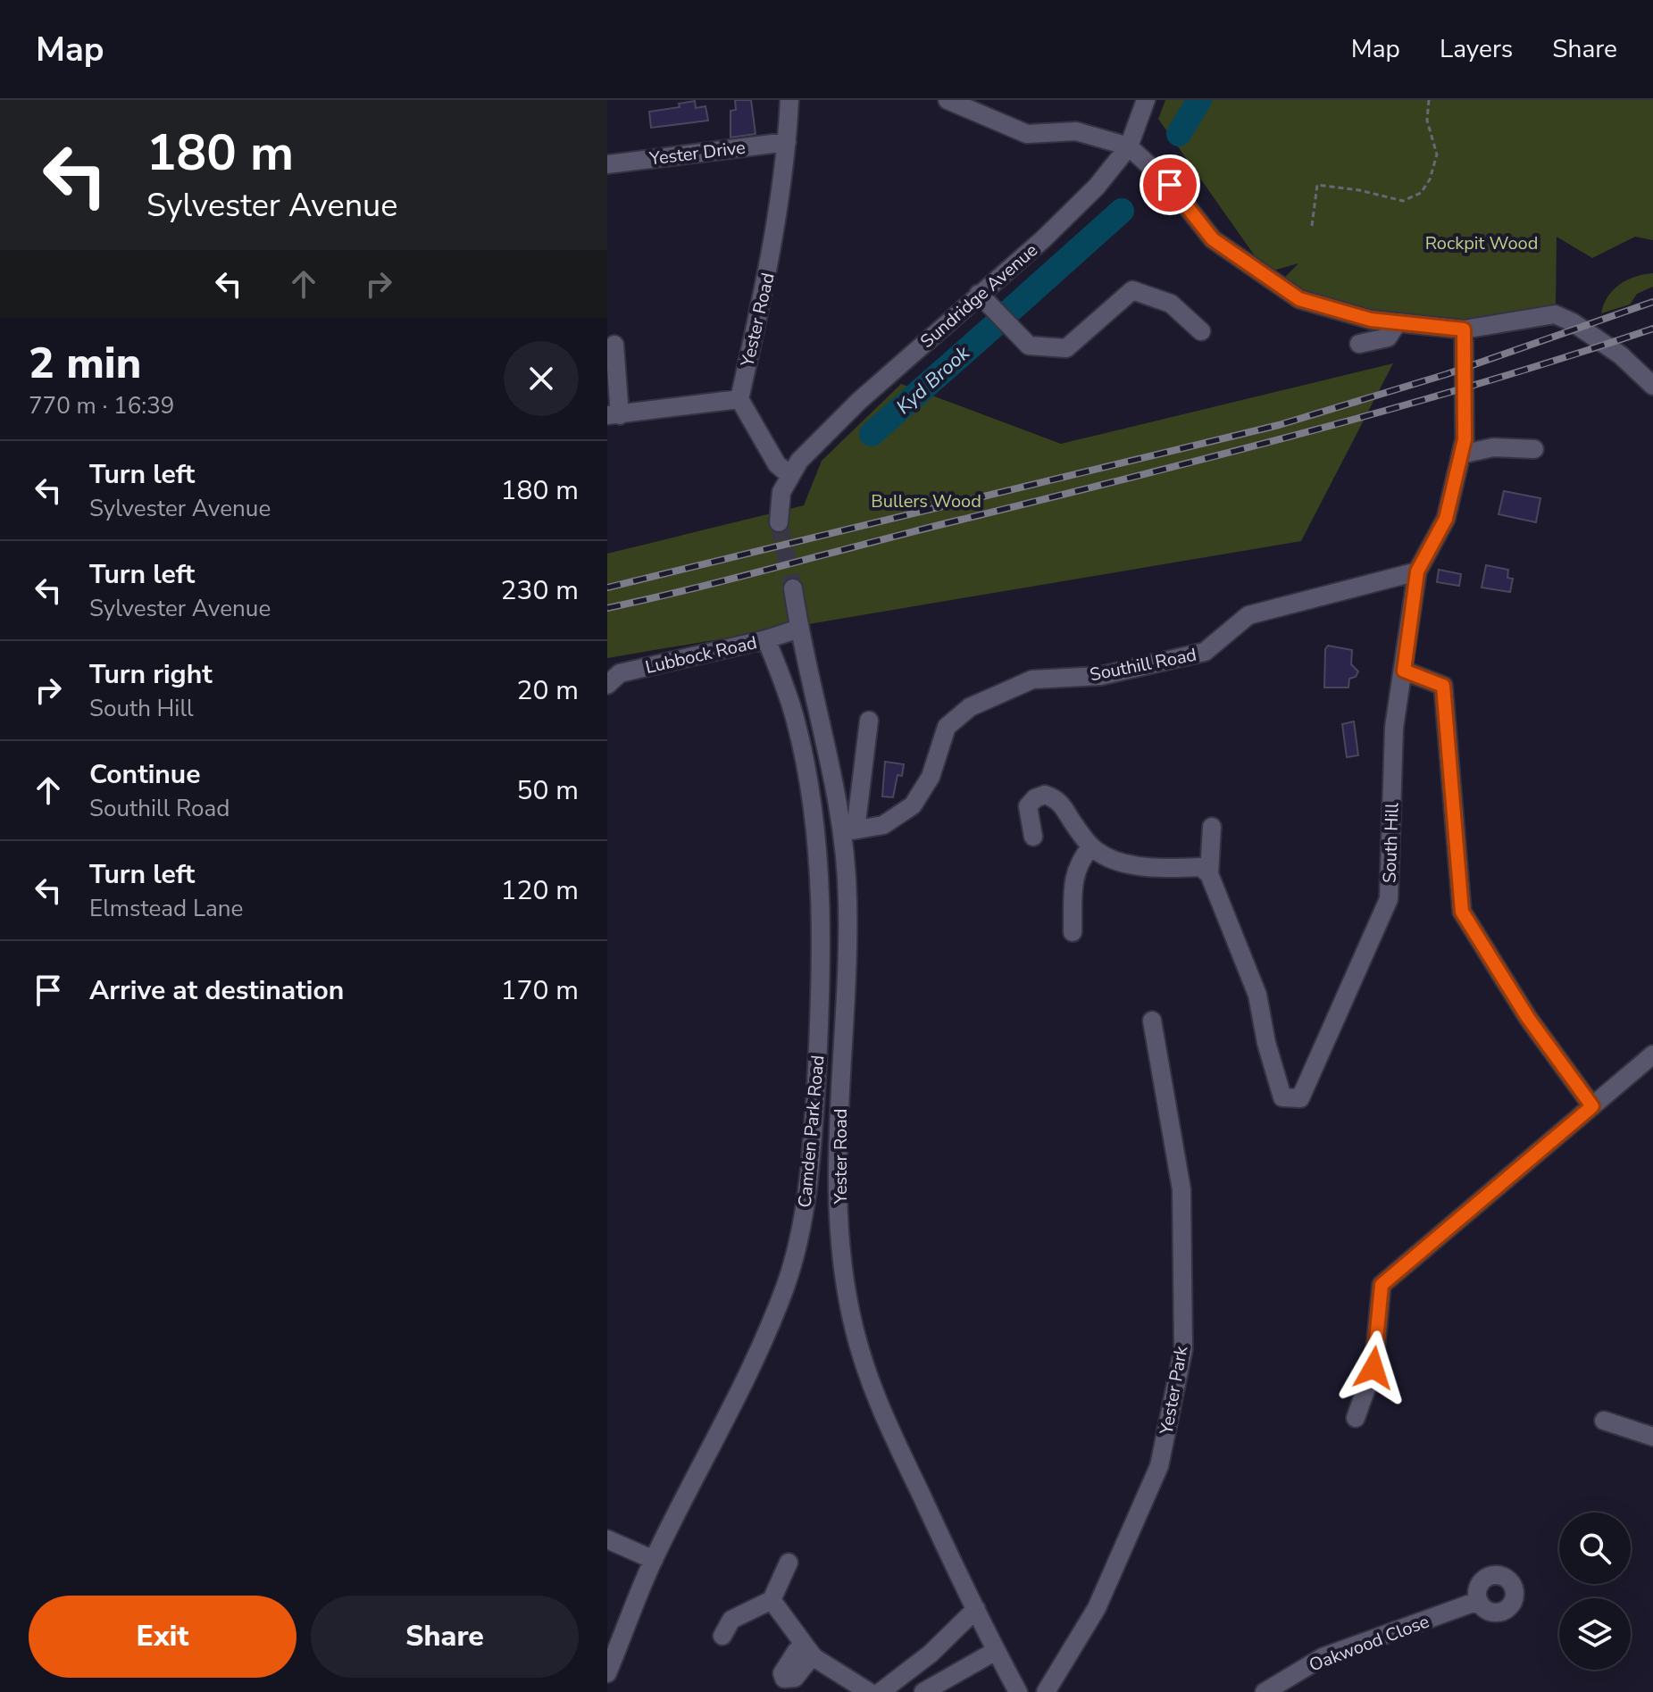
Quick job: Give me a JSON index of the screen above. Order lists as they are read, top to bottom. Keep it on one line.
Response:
{"streets":{"street":["Yester Drive","Sundridge Avenue","Yester Road","Lubbock Road","Southill Road","South Hill","Camden Park Road","Yester Park","Oakwood Close"]},"crossings":[["Yester Drive","Yester Road"],["Yester Road","Lubbock Road"],["Yester Road","Southill Road"],["Lubbock Road","Camden Park Road"],["Southill Road","South Hill"]],"water":["Kyd Brook"],"parks":["Rockpit Wood","Bullers Wood"],"page":{"header":"Map","nav":["Map","Layers","Share"],"turn":["180 m","Sylvester Avenue"],"heading":["2 min","770 m · 16:39"],"list":[{"name":"Turn left","note":"Sylvester Avenue","value":"180 m"},{"name":"Turn left","note":"Sylvester Avenue","value":"230 m"},{"name":"Turn right","note":"South Hill","value":"20 m"},{"name":"Continue","note":"Southill Road","value":"50 m"},{"name":"Turn left","note":"Elmstead Lane","value":"120 m"},{"name":"Arrive at destination","value":"170 m"}],"buttons":["Exit","Share"]}}
